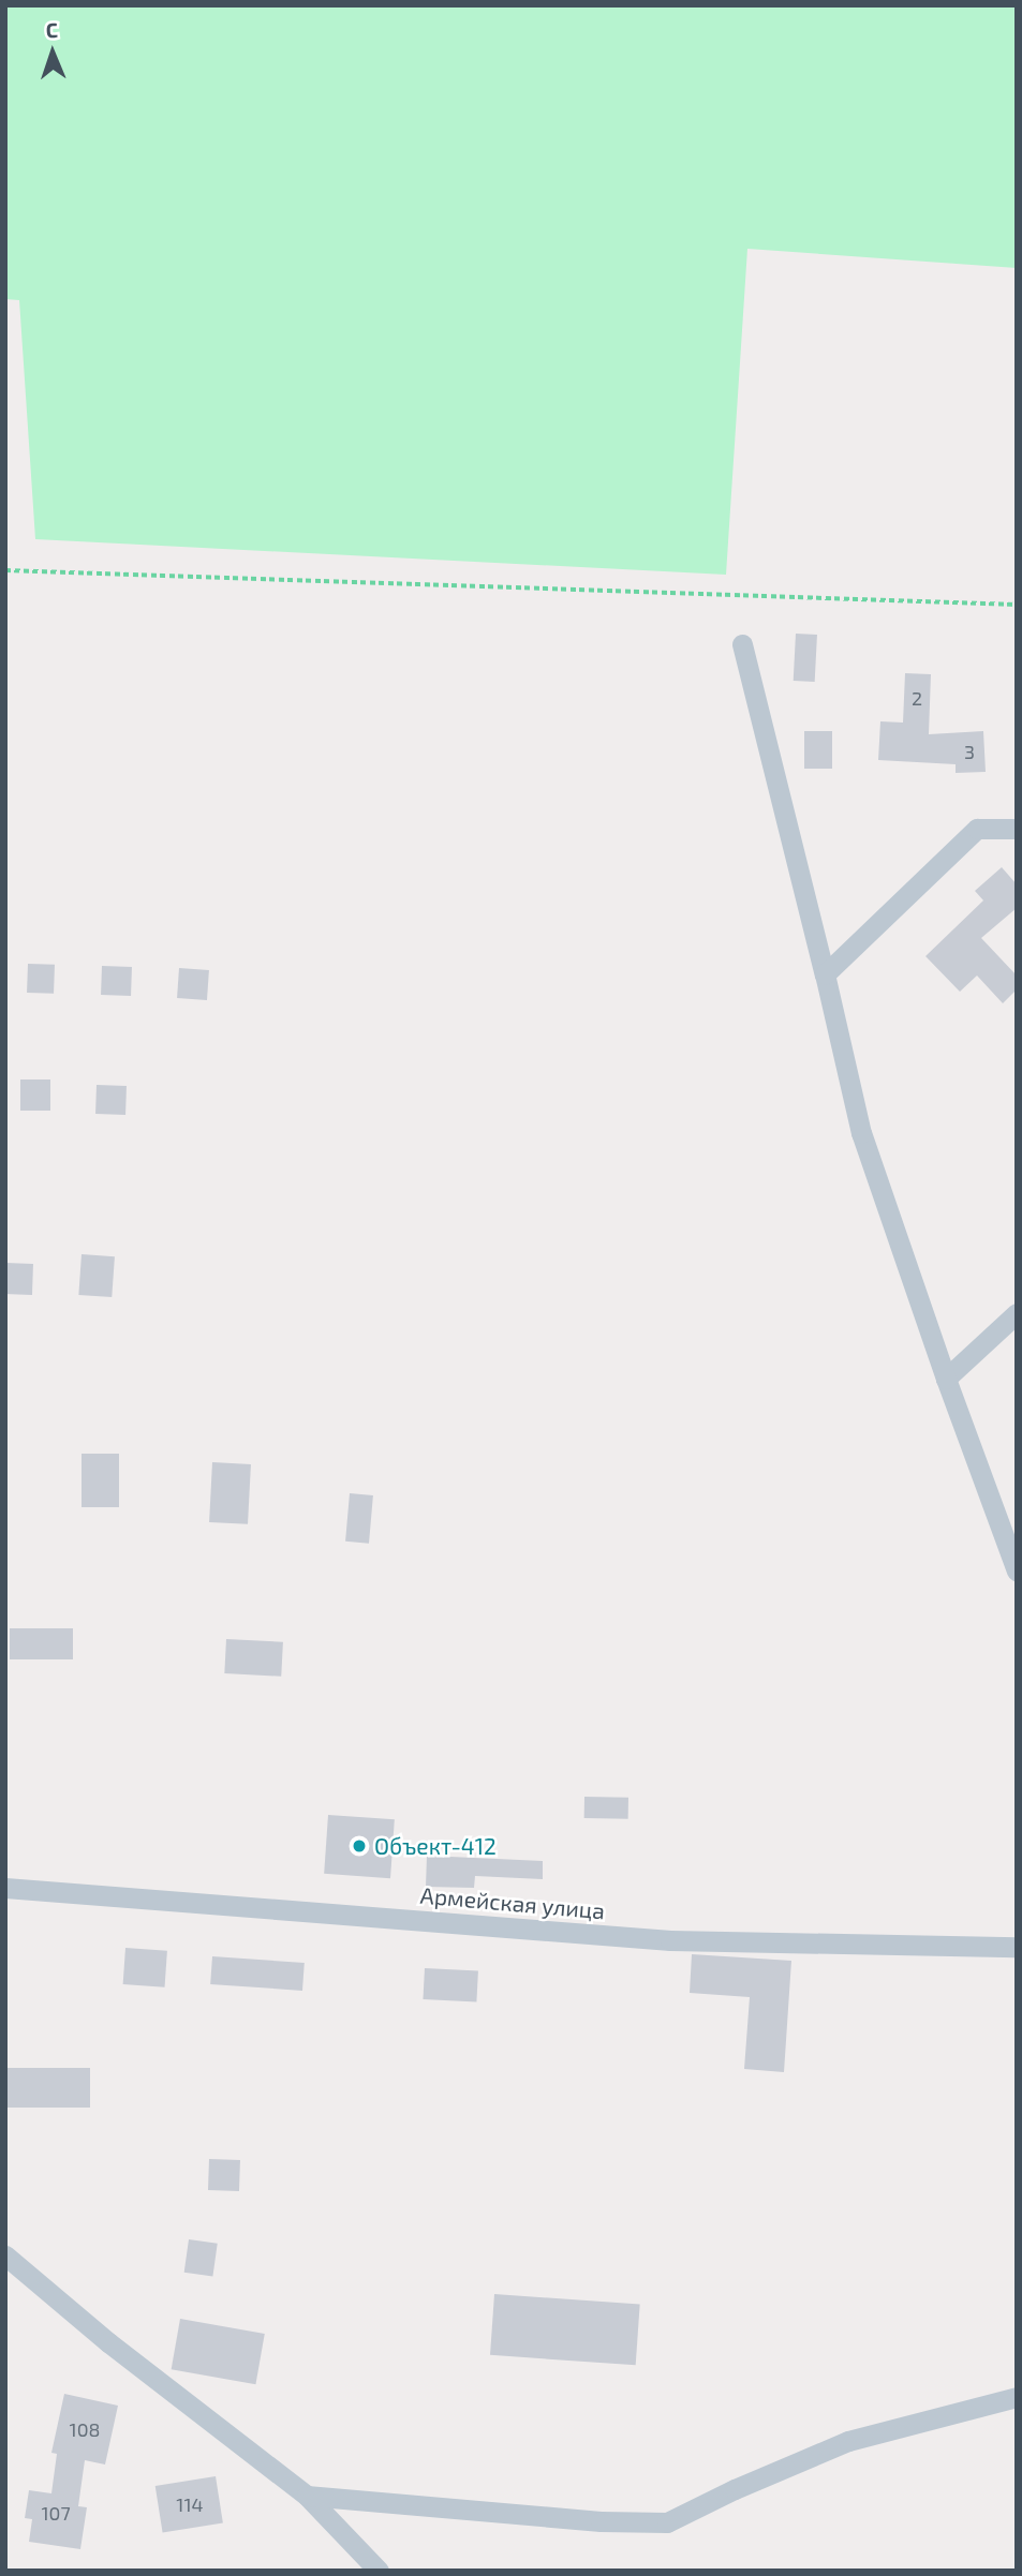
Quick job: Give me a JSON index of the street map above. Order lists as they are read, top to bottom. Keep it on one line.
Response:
{"streets":{"street":["Армейская улица"]},"places":["Объект-412"],"house_numbers":["2","3","108","114","107"],"north":"top"}
